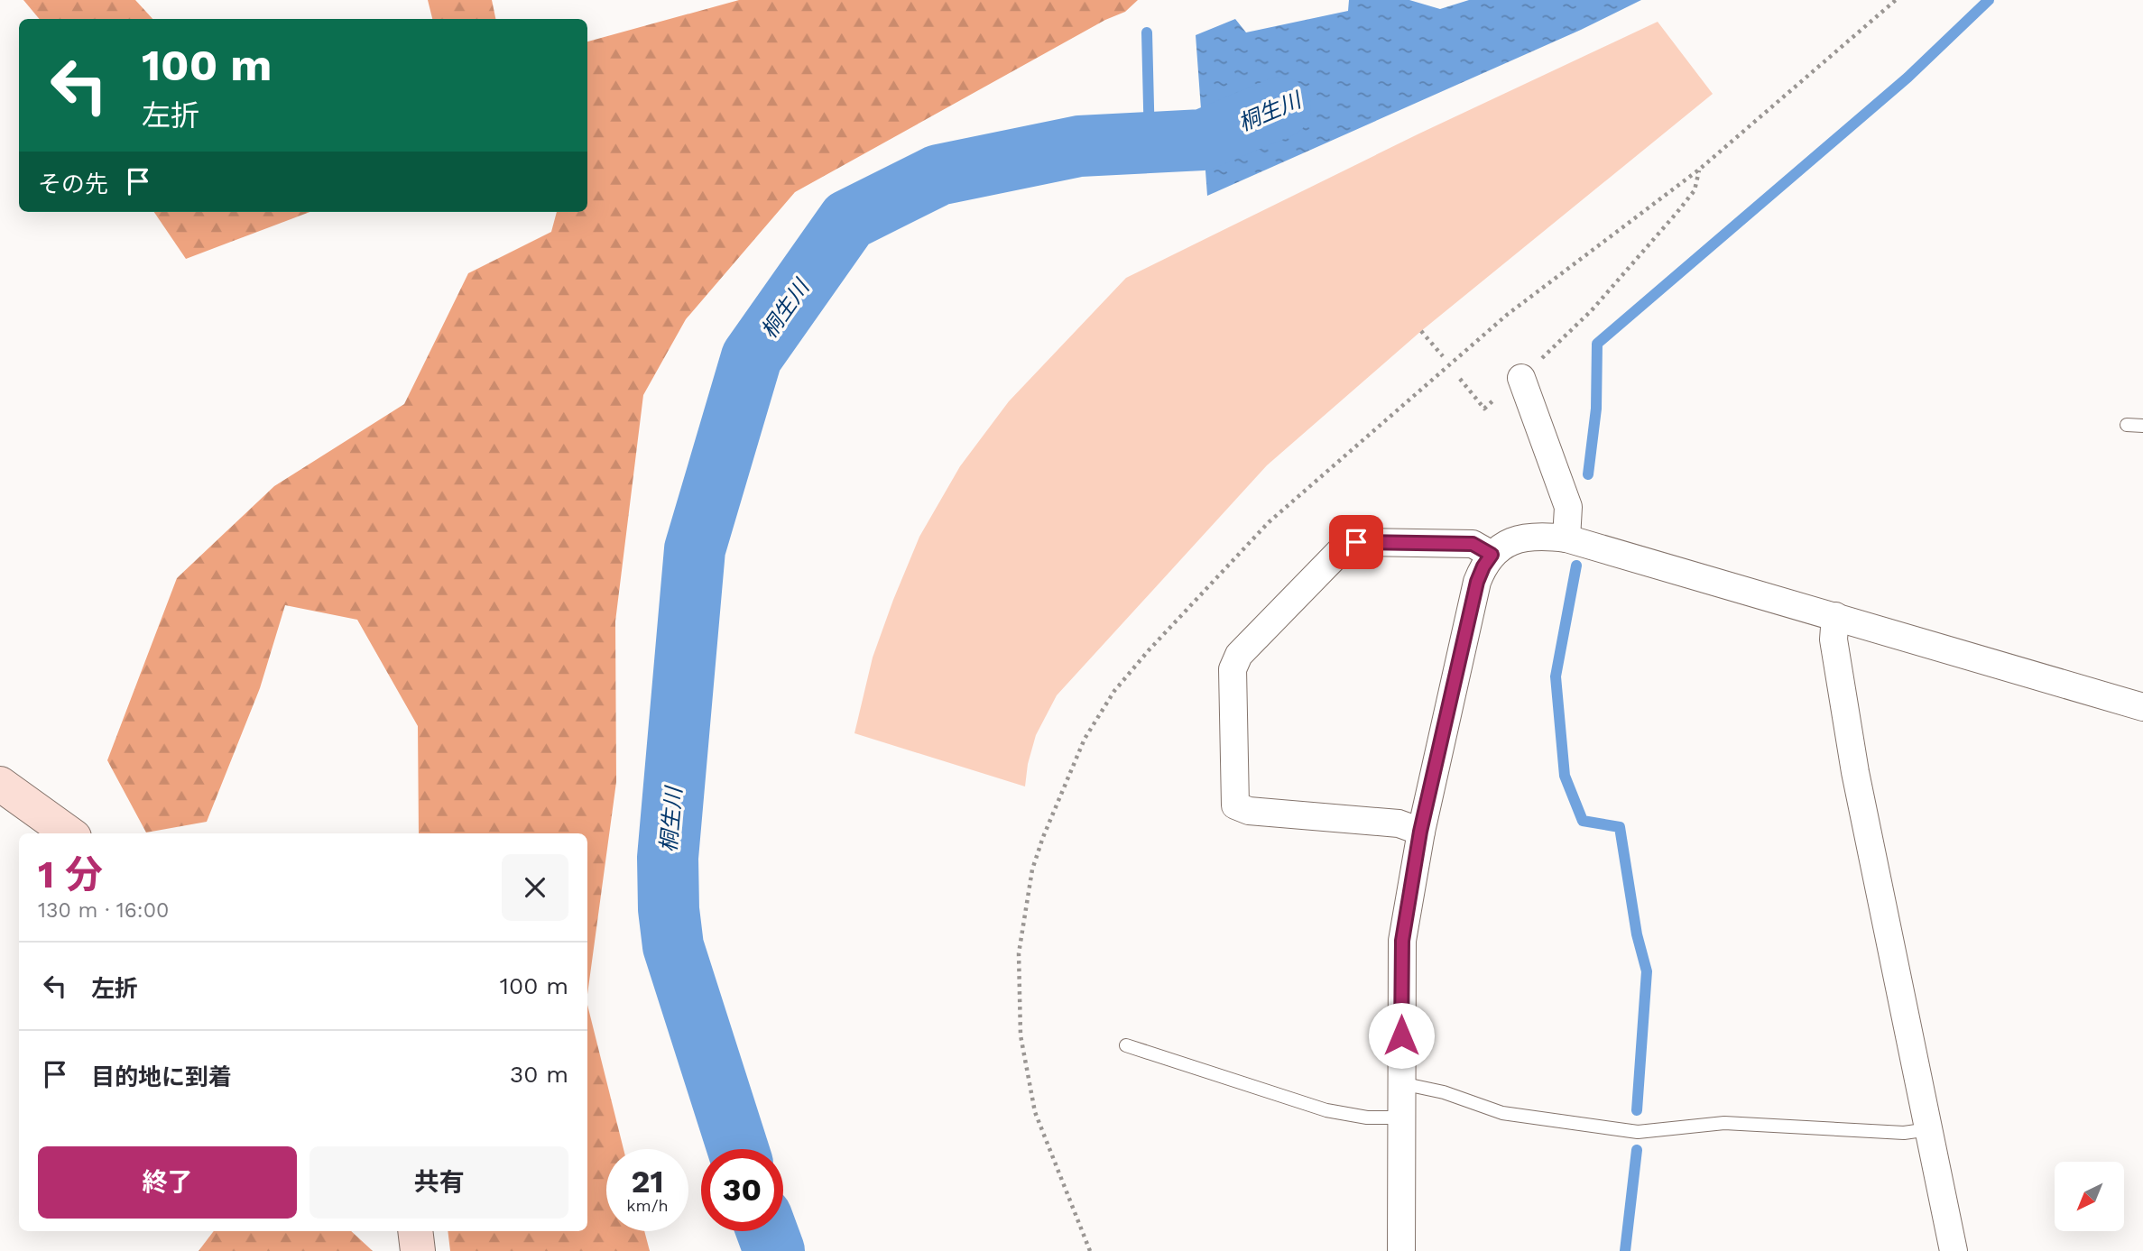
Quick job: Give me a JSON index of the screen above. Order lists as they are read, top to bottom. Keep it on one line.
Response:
{"water":["桐生川"],"north":"bottom left","page":{"turn":["100 m","左折"],"then":"その先","heading":["1 分","130 m · 16:00"],"list":[{"name":"左折","value":"100 m"},{"name":"目的地に到着","value":"30 m"}],"buttons":["終了","共有"],"speed":"21 km/h","limit":"30"}}
